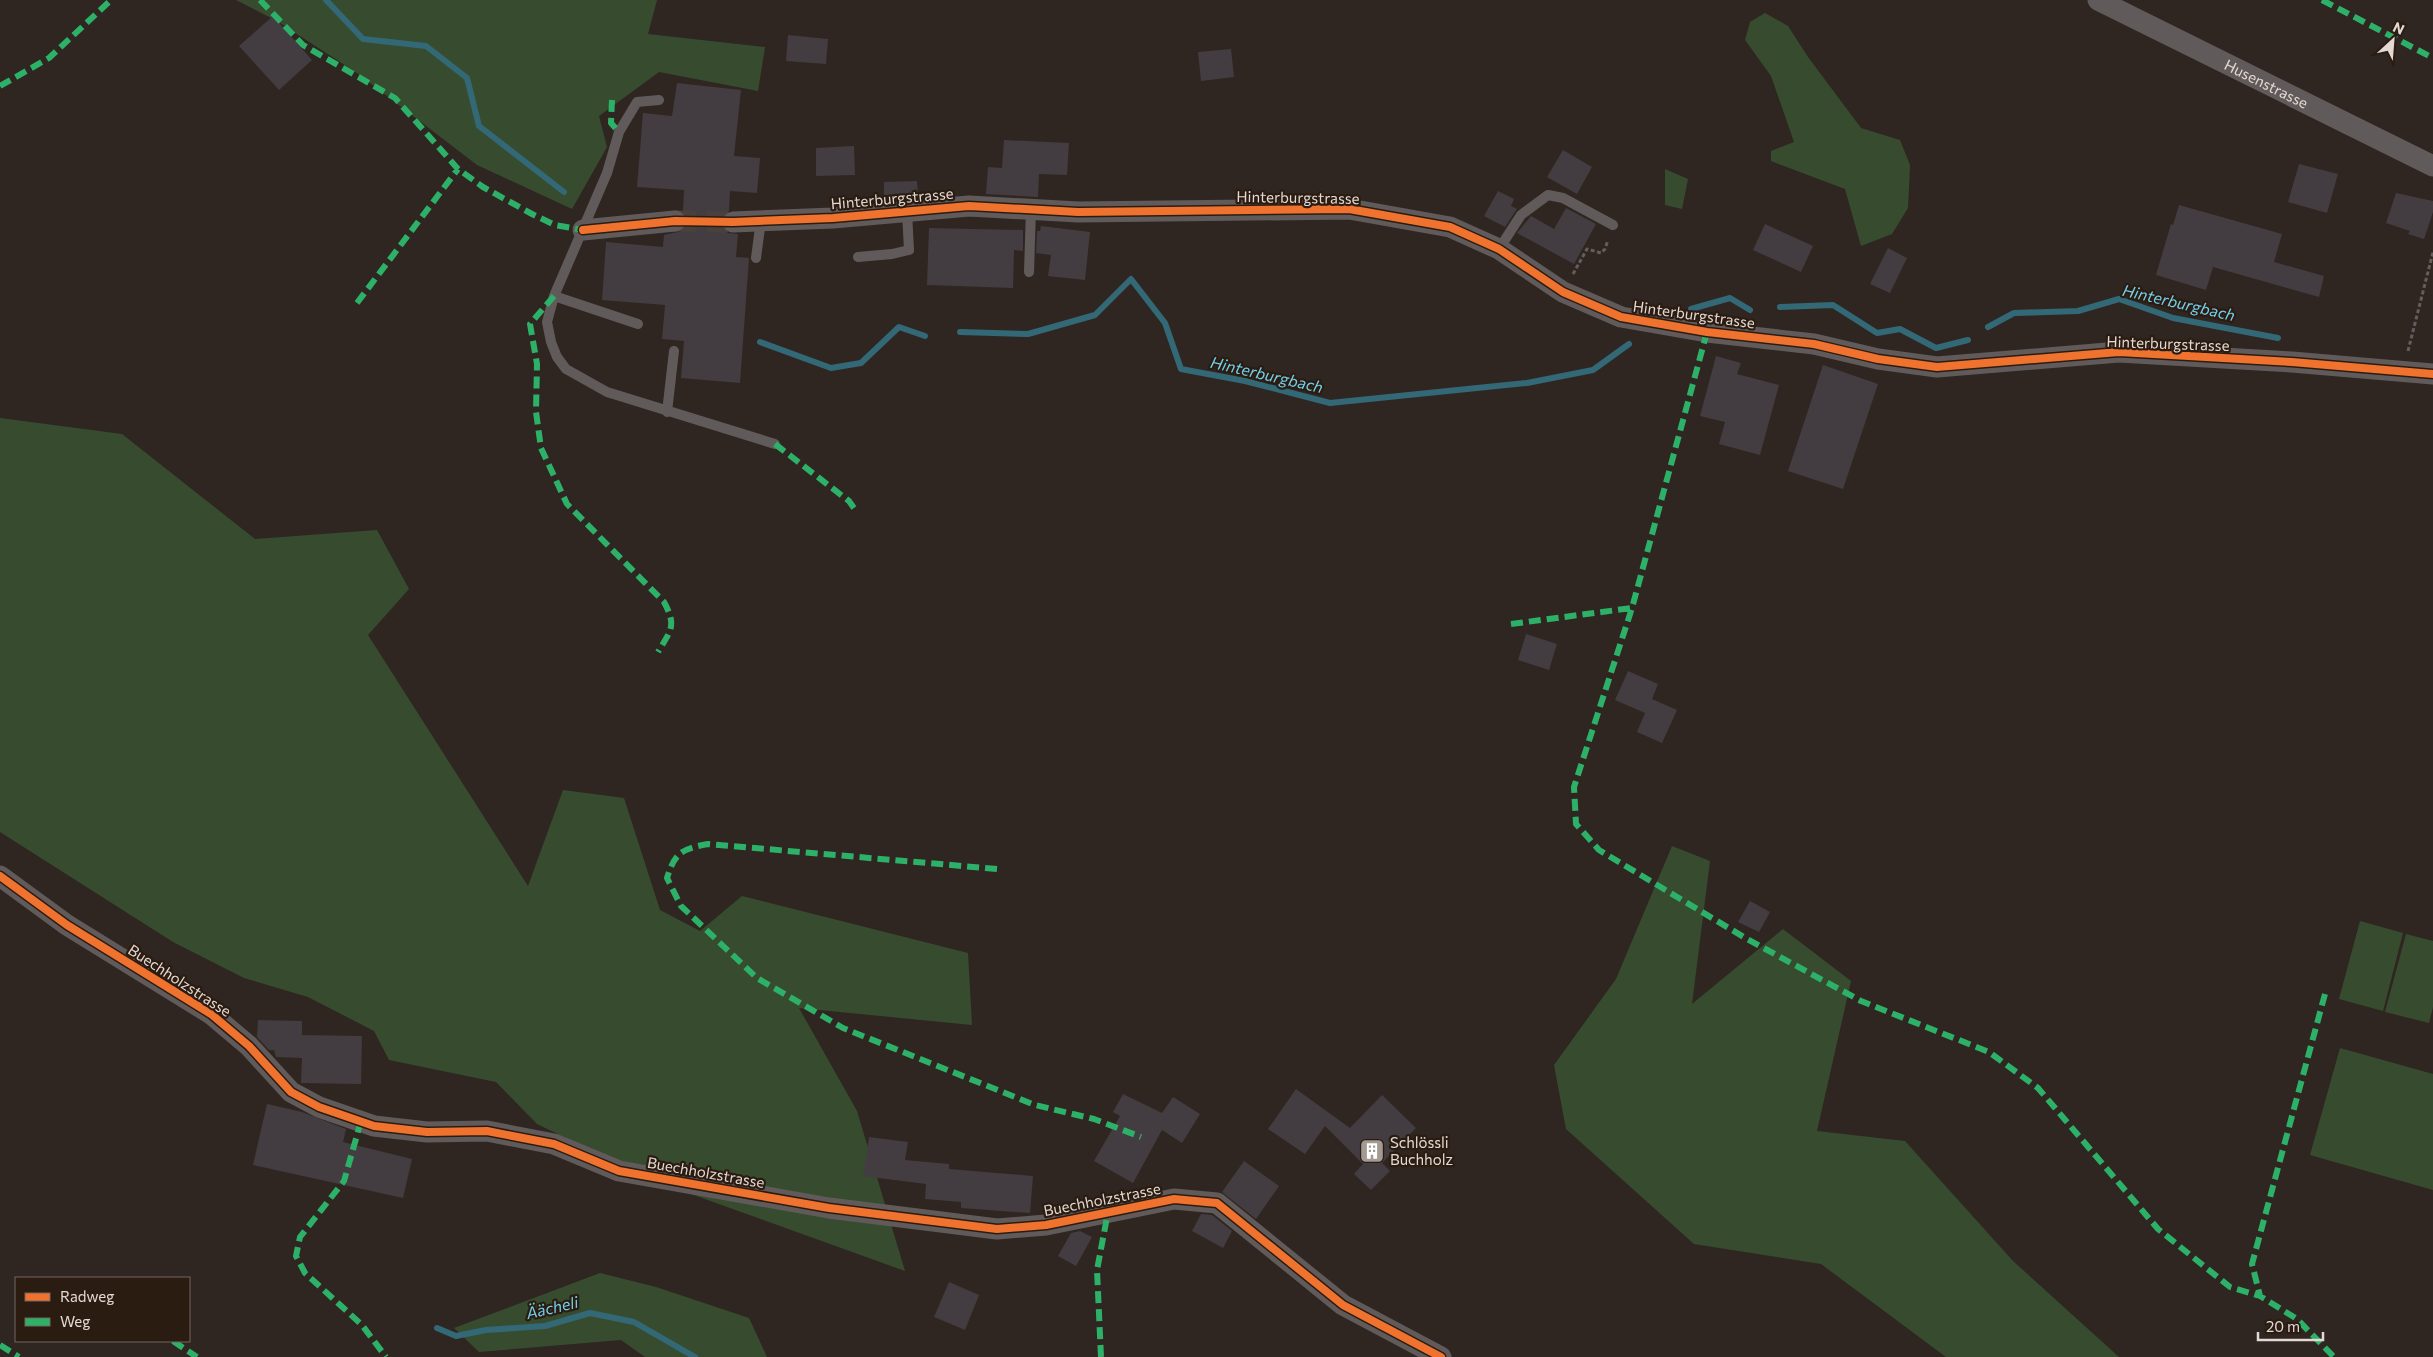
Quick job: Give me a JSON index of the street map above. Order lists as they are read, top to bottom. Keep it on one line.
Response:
{"streets":{"street":["Husenstrasse","Hinterburgstrasse","Buechholzstrasse"]},"water":["Hinterburgbach","Äächeli"],"places":{"building":["Schlössli Buchholz"]},"legend":["Radweg","Weg"],"scale_bar":"20 m","north":"top right"}
